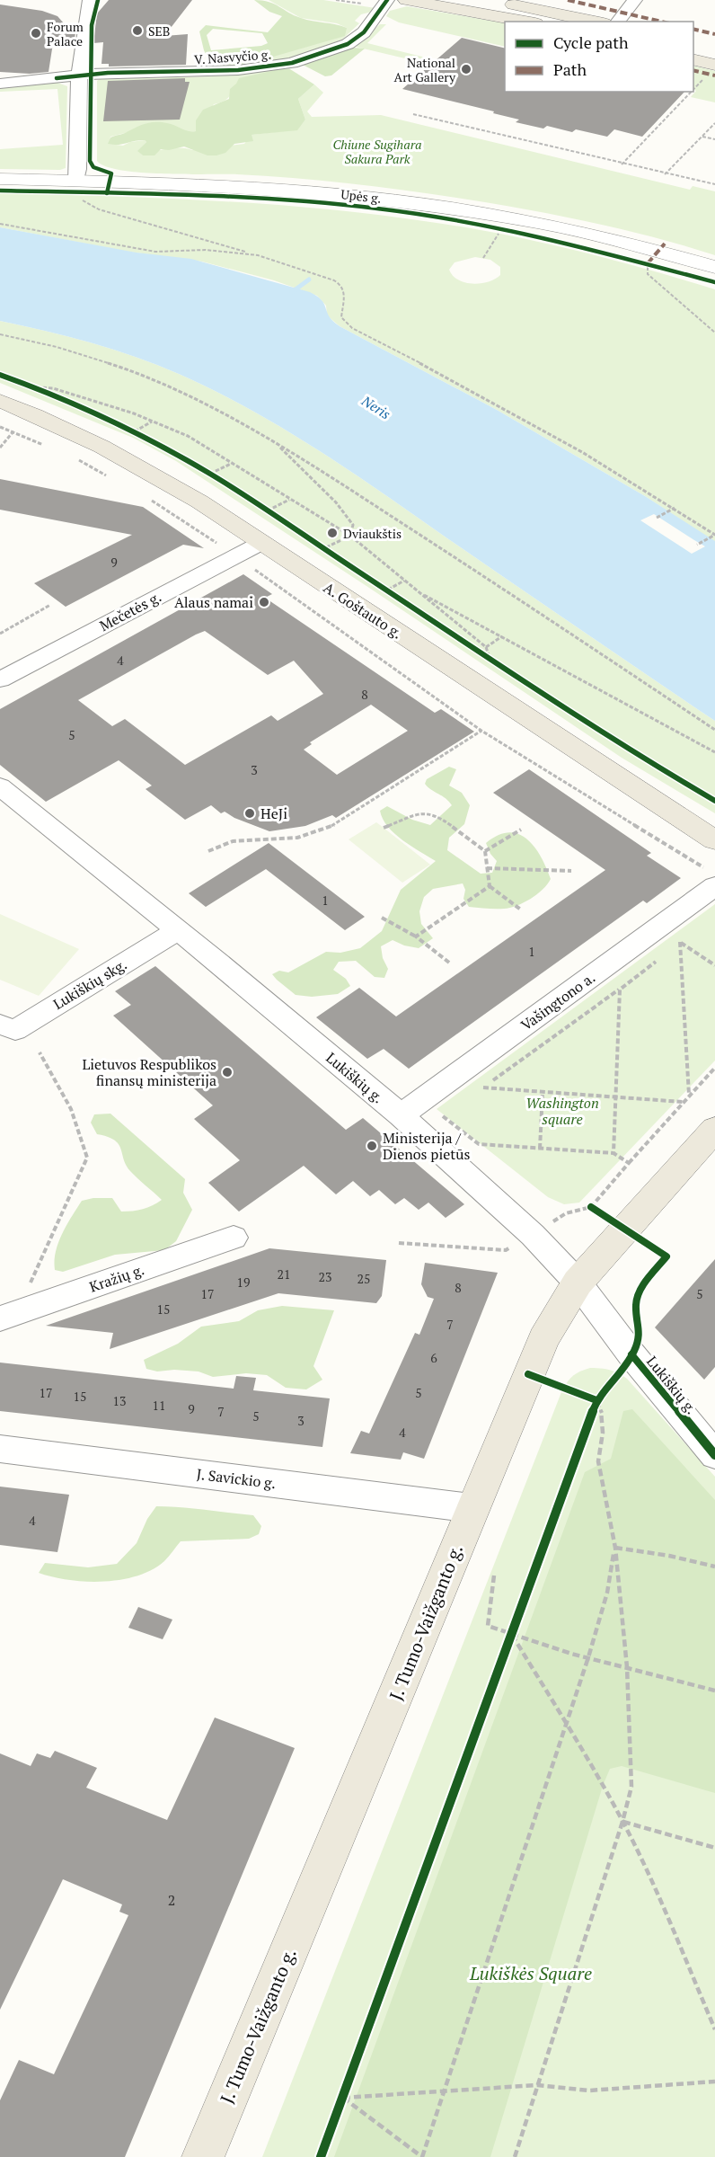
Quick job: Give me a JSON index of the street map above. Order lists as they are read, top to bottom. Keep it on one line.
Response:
{"streets":{"main road":["A. Goštauto g.","J. Tumo-Vaižganto g."],"street":["V. Nasvyčio g.","Upės g.","Mečetės g.","Lukiškių skg.","Vašingtono a.","Lukiškių g.","Kražių g.","J. Savickio g."]},"crossings":[["A. Goštauto g.","Mečetės g."],["Lukiškių skg.","Lukiškių g."],["Vašingtono a.","Lukiškių g."],["Lukiškių g.","J. Tumo-Vaižganto g."],["J. Savickio g.","J. Tumo-Vaižganto g."]],"water":["Neris"],"parks":["Chiune Sugihara Sakura Park","Washington square","Lukiškės Square"],"places":["SEB","Forum Palace","National Art Gallery","Dviaukštis","Alaus namai","HeJi","Lietuvos Respublikos finansų ministerija","Ministerija / Dienos pietūs"],"house_numbers":["9","4","8","5","3","1","1","21","23","25","19","8","17","5","15","7","6","17","5","15","13","11","9","7","5","3","4","4","2"],"legend":["Cycle path","Path"]}
